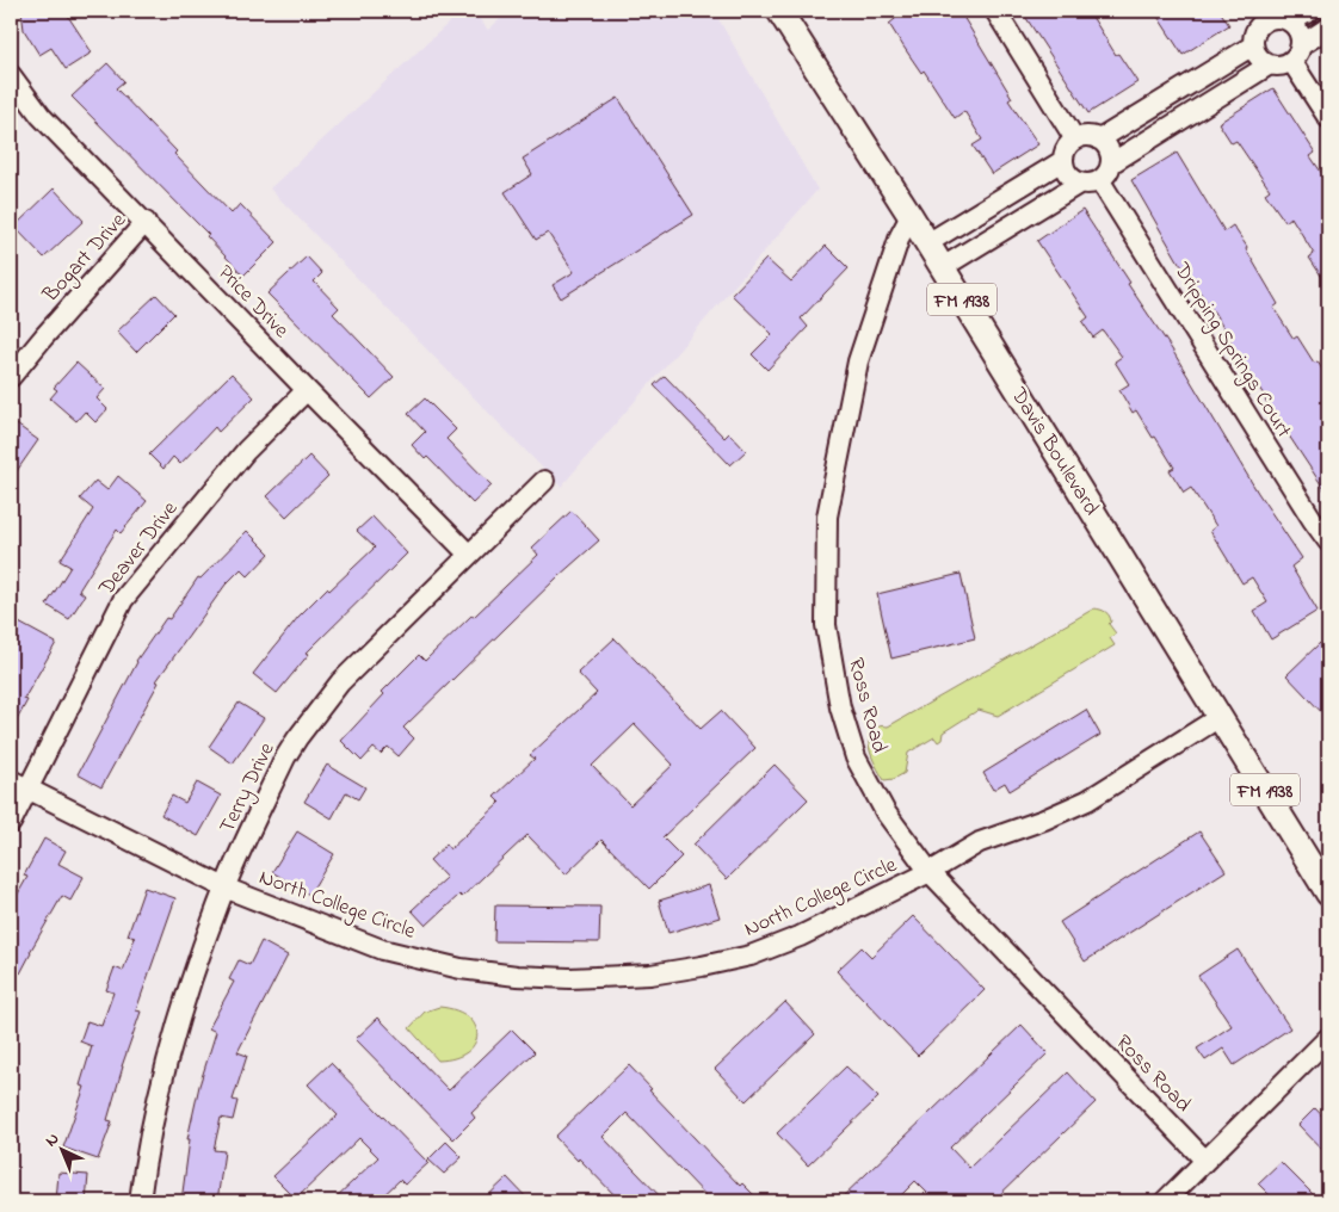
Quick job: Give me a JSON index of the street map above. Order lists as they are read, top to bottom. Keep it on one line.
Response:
{"streets":{"main road":["FM 1938","Davis Boulevard"],"street":["Bogart Drive","Price Drive","Dripping Springs Court","Deaver Drive","Ross Road","Terry Drive","North College Circle"]},"crossings":[["Bogart Drive","Price Drive"],["Price Drive","Deaver Drive"],["Price Drive","Terry Drive"],["Davis Boulevard","Ross Road"],["Davis Boulevard","North College Circle"],["Deaver Drive","North College Circle"],["Ross Road","North College Circle"],["Terry Drive","North College Circle"]],"north":"top left"}
